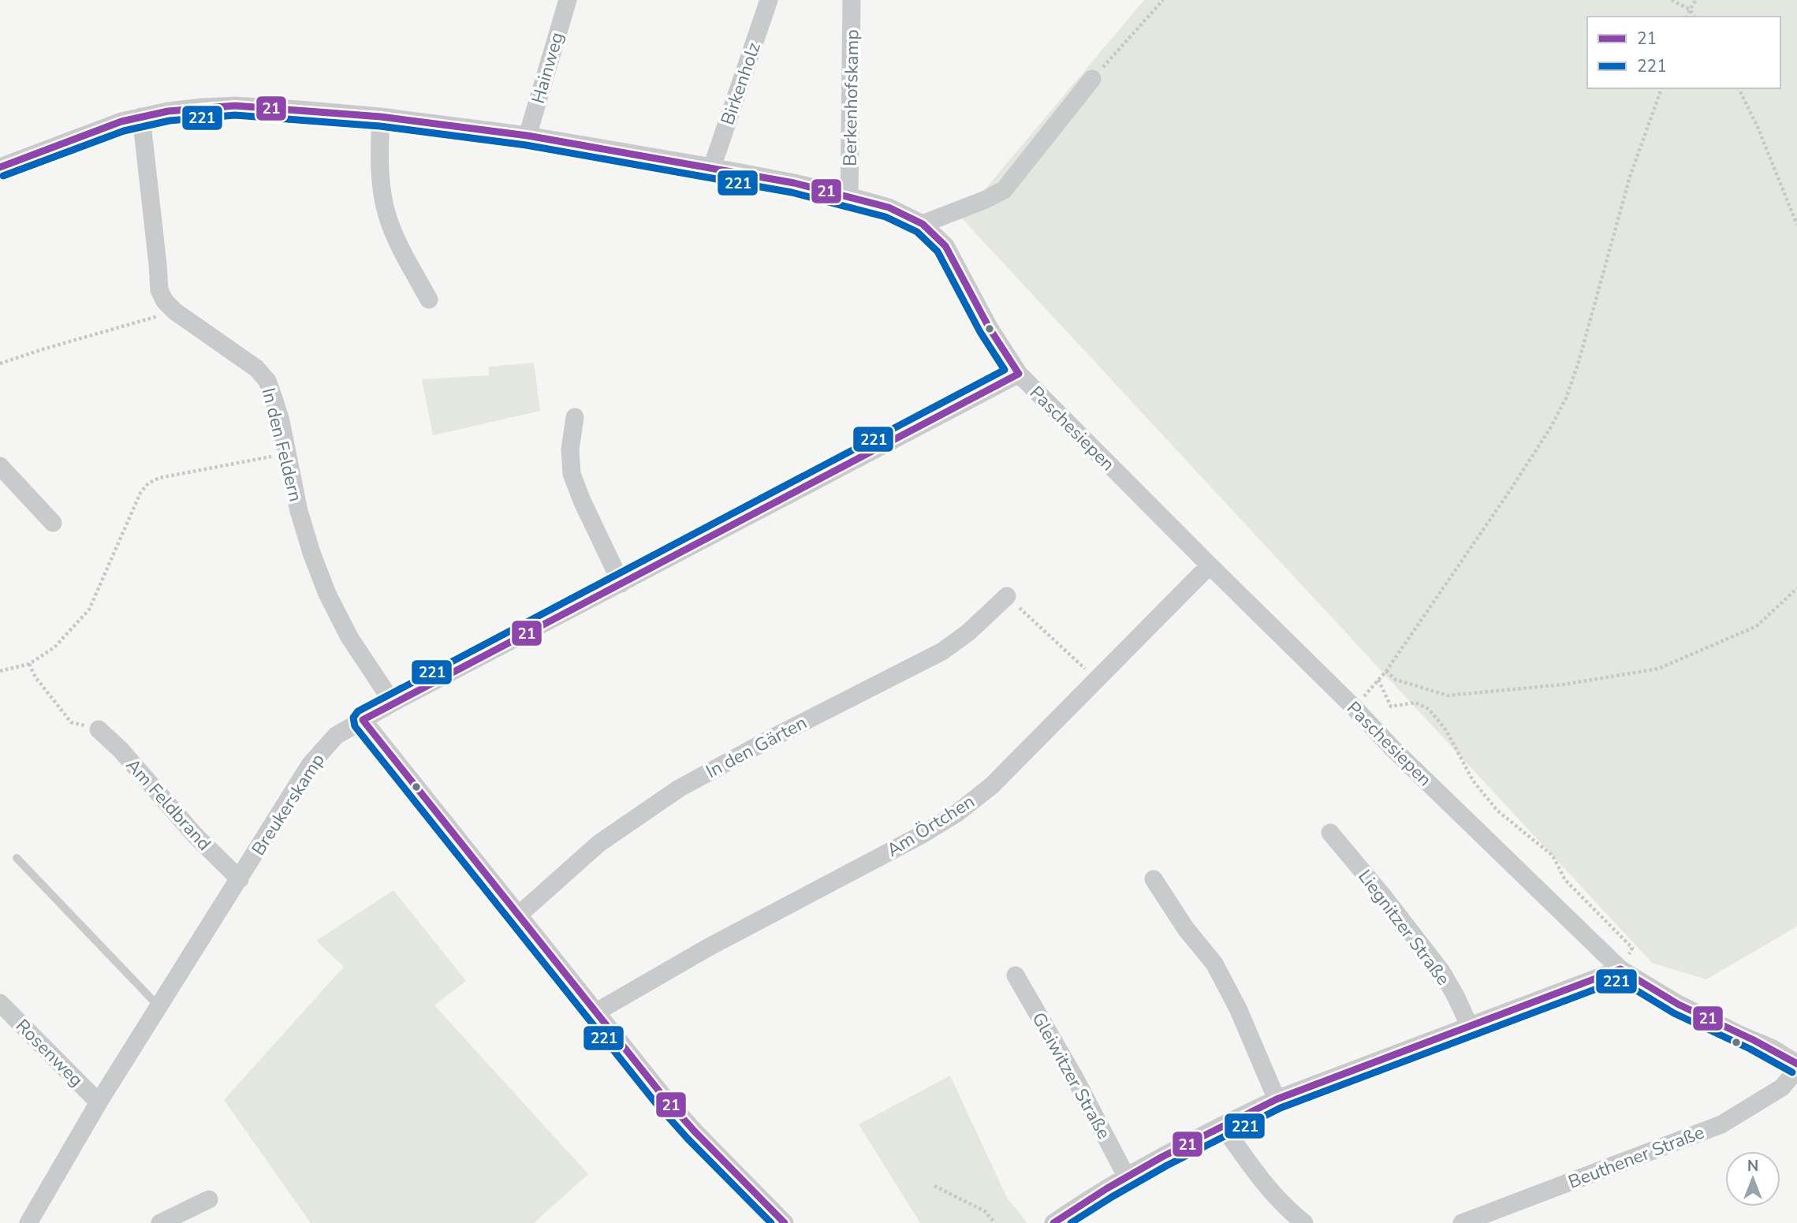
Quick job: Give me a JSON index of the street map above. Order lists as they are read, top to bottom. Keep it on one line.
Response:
{"streets":{"street":["Hainweg","Birkenholz","Berkenhofskamp","Paschesiepen","In den Feldern","In den Gärten","Am Feldbrand","Breukerskamp","Am Örtchen","Liegnitzer Straße","Rosenweg","Gleiwitzer Straße","Beuthener Straße"]},"crossings":[["Hainweg","Berkenhofskamp"],["Birkenholz","Berkenhofskamp"],["Berkenhofskamp","Paschesiepen"],["Berkenhofskamp","In den Feldern"],["Berkenhofskamp","Breukerskamp"],["Paschesiepen","Breukerskamp"],["Paschesiepen","Am Örtchen"],["In den Feldern","Breukerskamp"],["Am Feldbrand","Breukerskamp"],["Breukerskamp","Rosenweg"]],"lines":["transit line 21","transit line 221"],"legend":["21","221"],"north":"top"}
